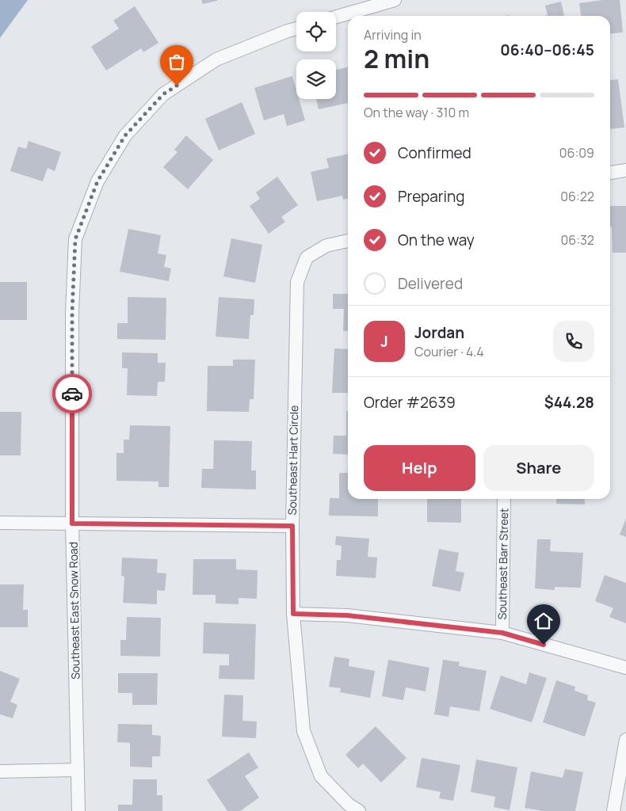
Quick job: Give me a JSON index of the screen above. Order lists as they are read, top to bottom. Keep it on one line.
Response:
{"streets":{"street":["Southeast Hart Circle","Southeast Barr Street","Southeast East Snow Road"]},"page":{"heading":["2 min","Arriving in","06:40–06:45"],"panel":["Jordan","Courier · 4.4","Order #2639","$44.28"],"bar":"On the way · 310 m","list":[["Confirmed","06:09"],["Preparing","06:22"],["On the way","06:32"],"Delivered"],"round":"J","buttons":["Help","Share"]}}
